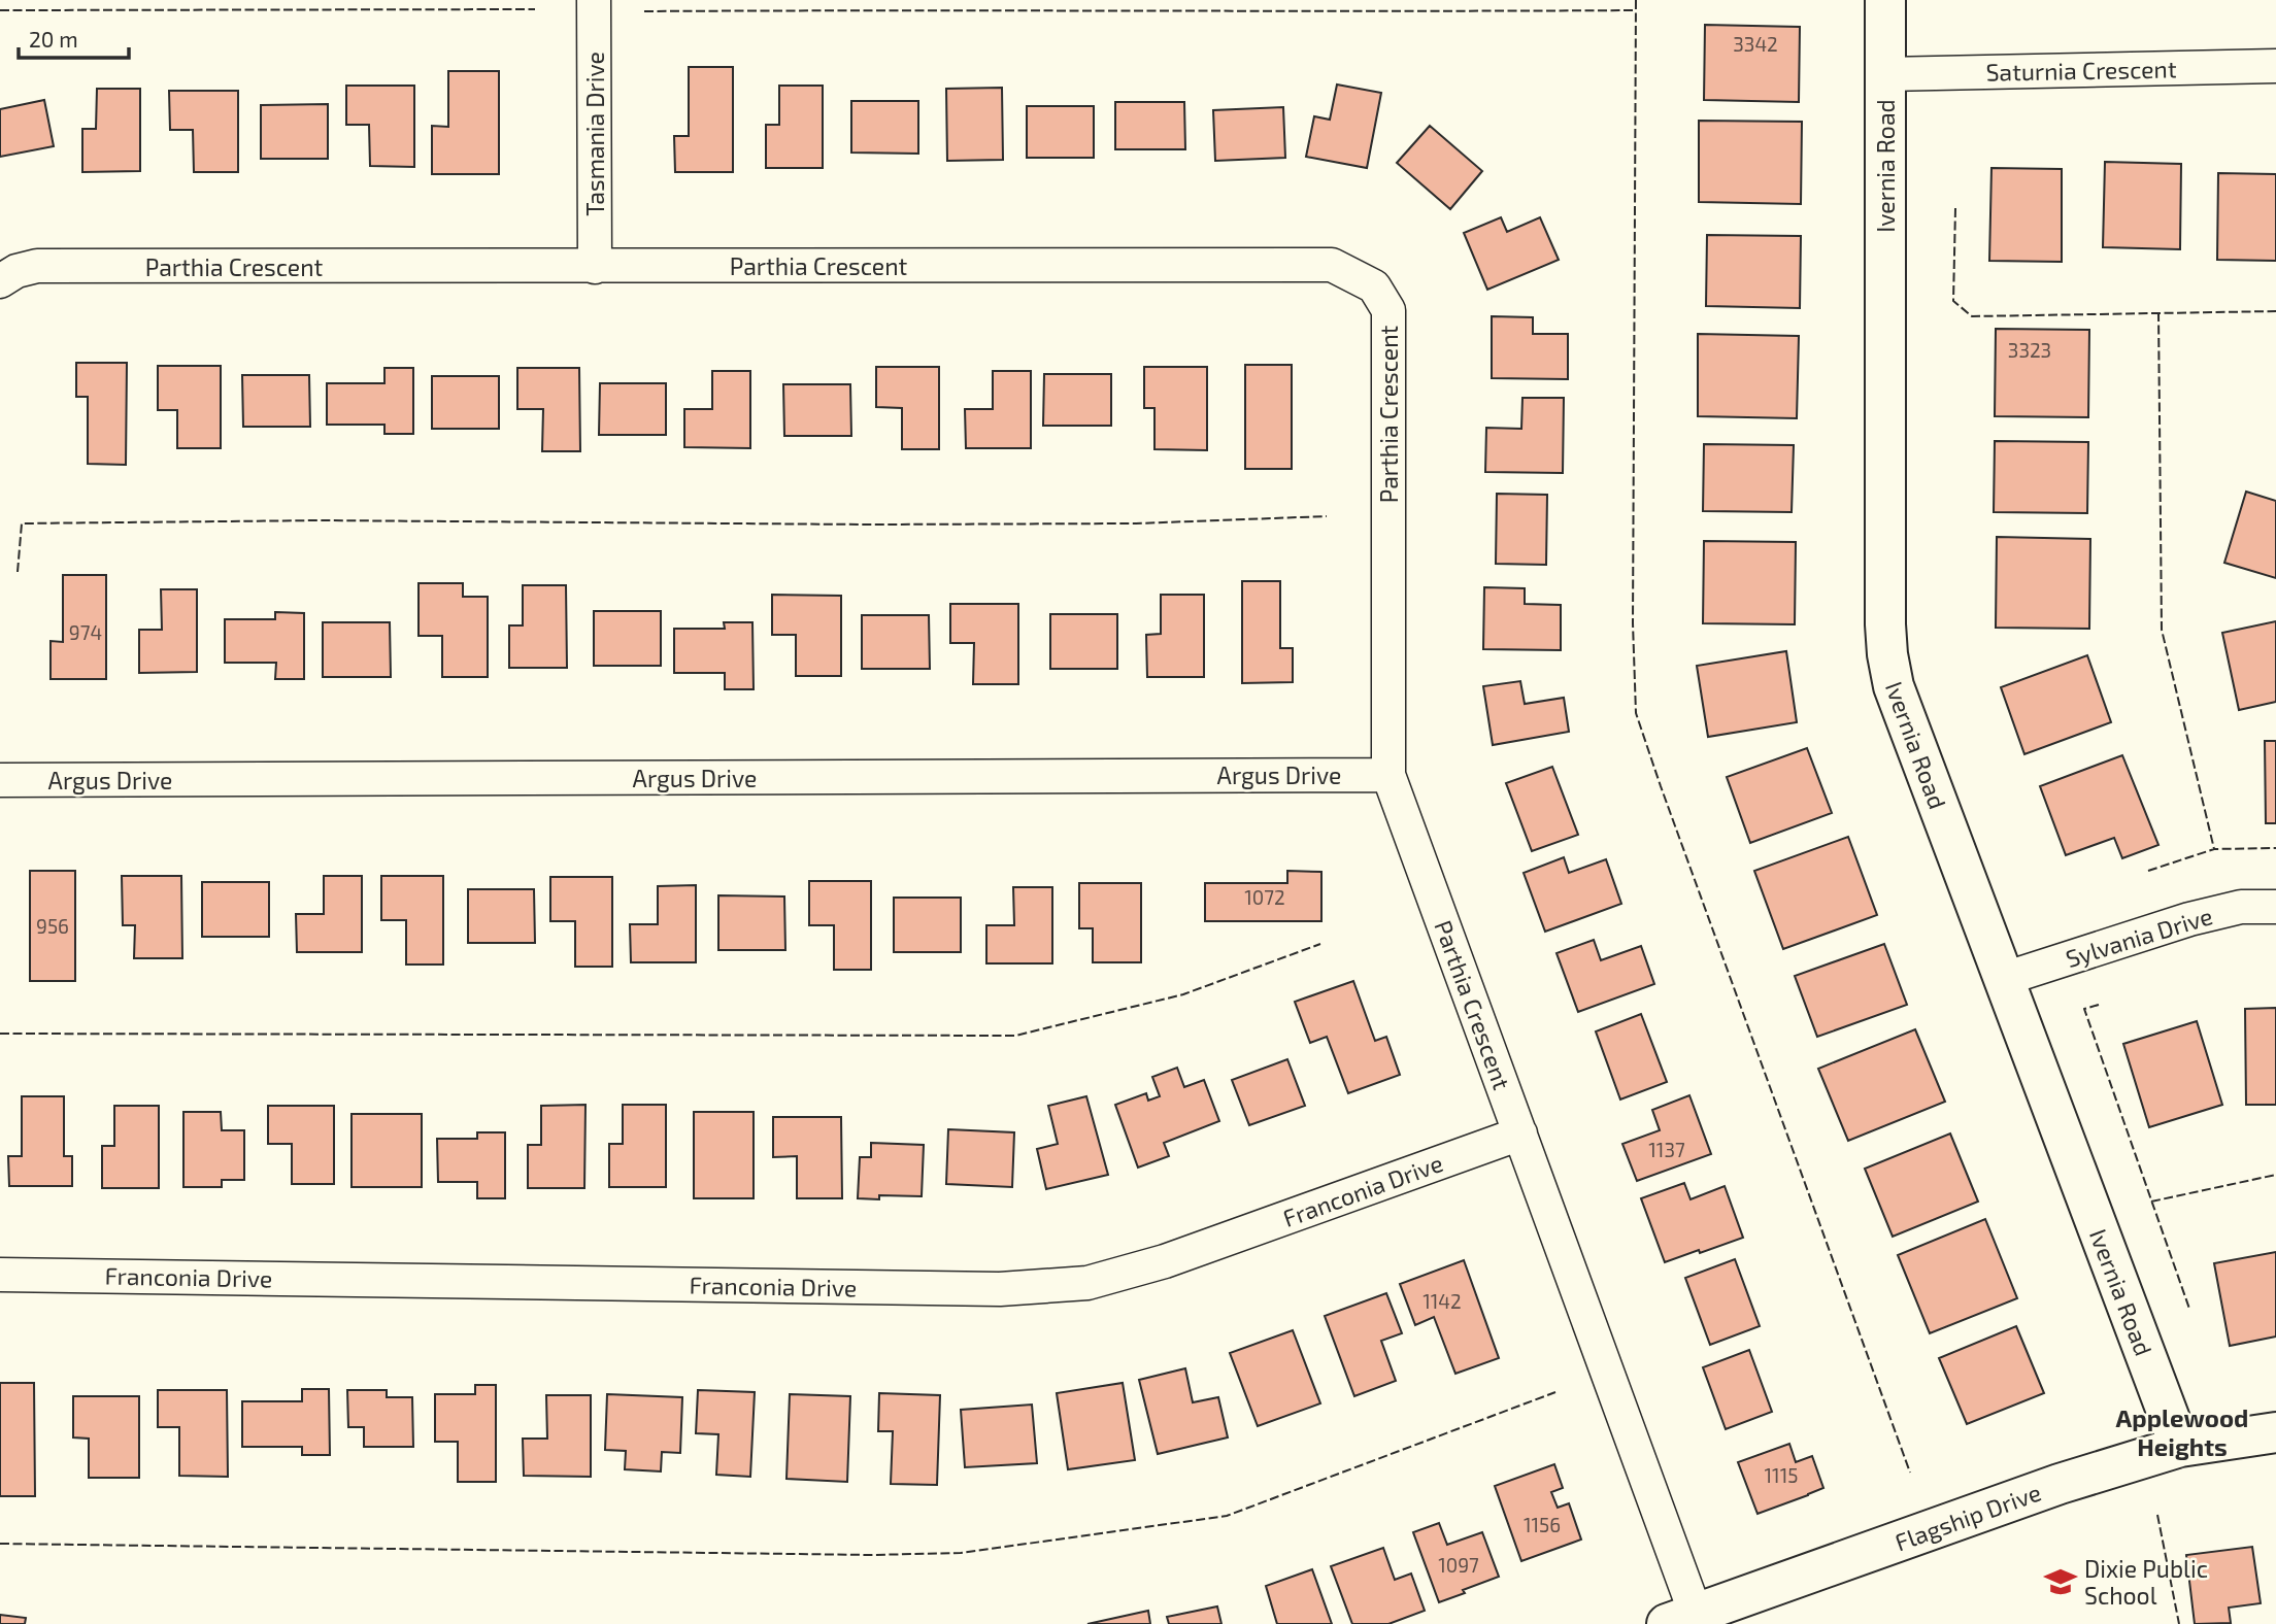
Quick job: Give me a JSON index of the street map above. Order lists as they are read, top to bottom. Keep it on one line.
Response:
{"streets":{"street":["Saturnia Crescent","Tasmania Drive","Ivernia Road","Parthia Crescent","Argus Drive","Sylvania Drive","Franconia Drive","Flagship Drive"]},"crossings":[["Saturnia Crescent","Ivernia Road"],["Tasmania Drive","Parthia Crescent"],["Ivernia Road","Sylvania Drive"],["Ivernia Road","Flagship Drive"],["Parthia Crescent","Argus Drive"],["Parthia Crescent","Franconia Drive"],["Parthia Crescent","Flagship Drive"]],"districts":["Applewood Heights"],"places":{"school or university":["Dixie Public School"]},"house_numbers":["3342","3323","974","1072","956","1137","1142","1115","1156","1097"],"scale_bar":"20 m"}
